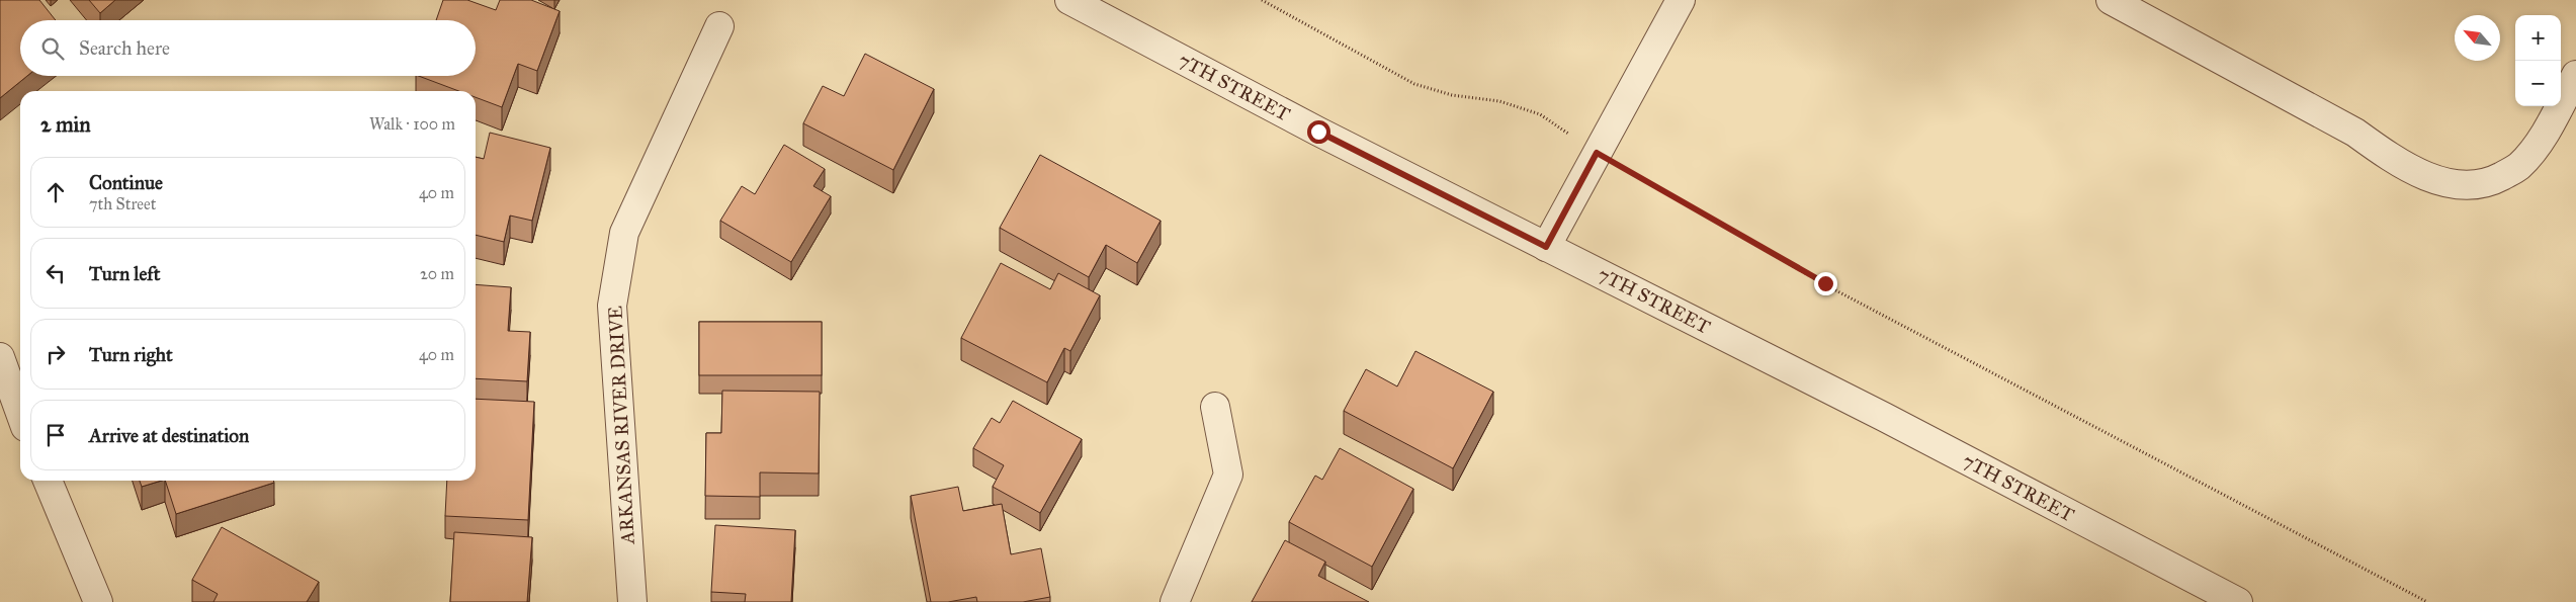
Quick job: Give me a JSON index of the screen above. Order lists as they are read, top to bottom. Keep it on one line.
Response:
{"streets":{"street":["7TH STREET","ARKANSAS RIVER DRIVE"]},"north":"top left","page":{"map_buttons":["+","−"],"search":"Search here","heading":["2 min","Walk · 100 m"],"list":[["Continue","7th Street","40 m"],["Turn left","20 m"],["Turn right","40 m"],"Arrive at destination"]}}
